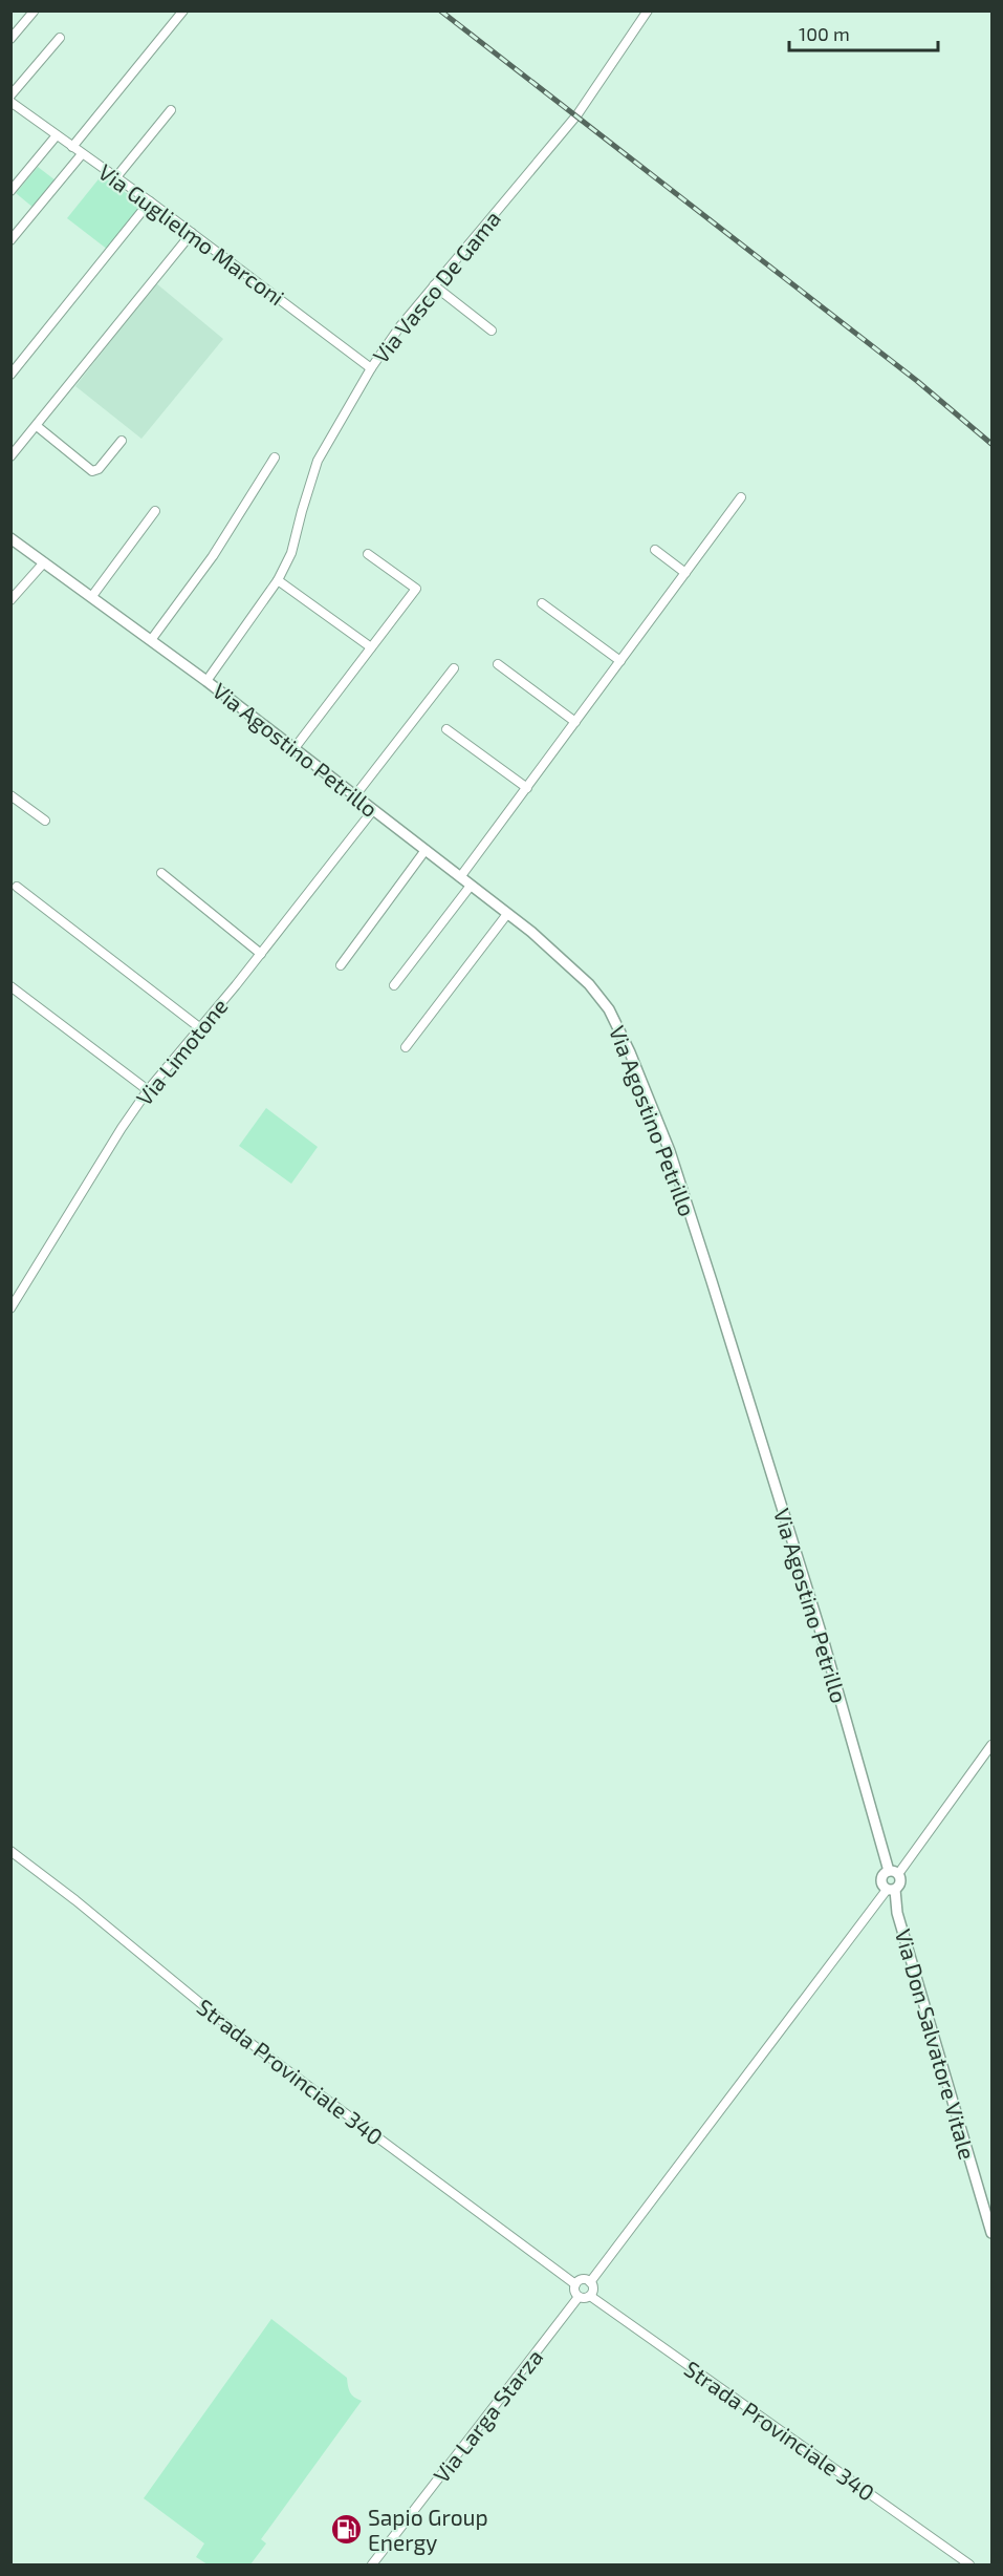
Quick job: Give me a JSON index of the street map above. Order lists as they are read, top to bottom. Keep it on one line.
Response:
{"streets":{"street":["Via Guglielmo Marconi","Via Vasco De Gama","Via Agostino Petrillo","Via Limotone","Via Don Salvatore Vitale","Strada Provinciale 340","Via Larga Starza"]},"crossings":[["Via Guglielmo Marconi","Via Vasco De Gama"],["Via Vasco De Gama","Via Agostino Petrillo"],["Via Agostino Petrillo","Via Limotone"],["Strada Provinciale 340","Via Larga Starza"]],"places":{"fuel station":["Sapio Group Energy"]},"scale_bar":"100 m"}
